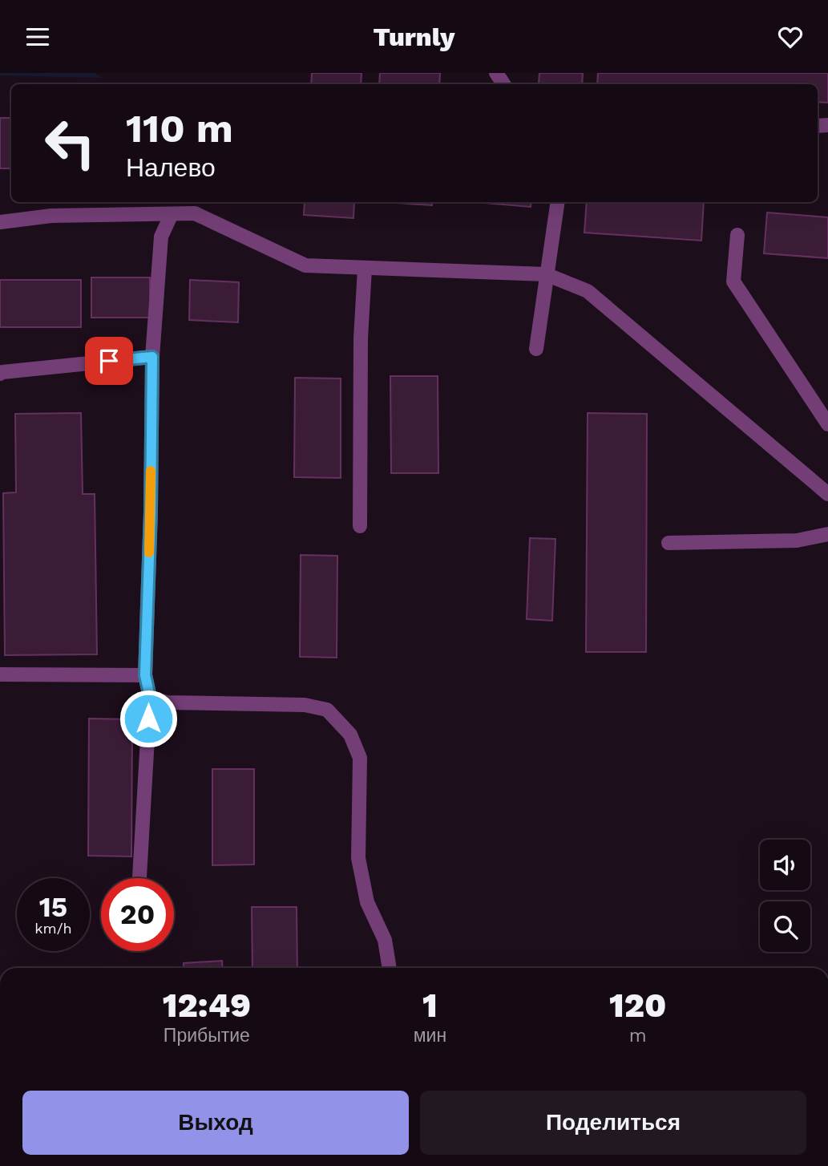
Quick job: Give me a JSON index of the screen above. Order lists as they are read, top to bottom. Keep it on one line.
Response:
{"page":{"header":"Turnly","turn":["110 m","Налево"],"speed":"15 km/h","limit":"20","eta":["12:49","Прибытие","1","мин","120","m"],"buttons":["Выход","Поделиться"]}}
